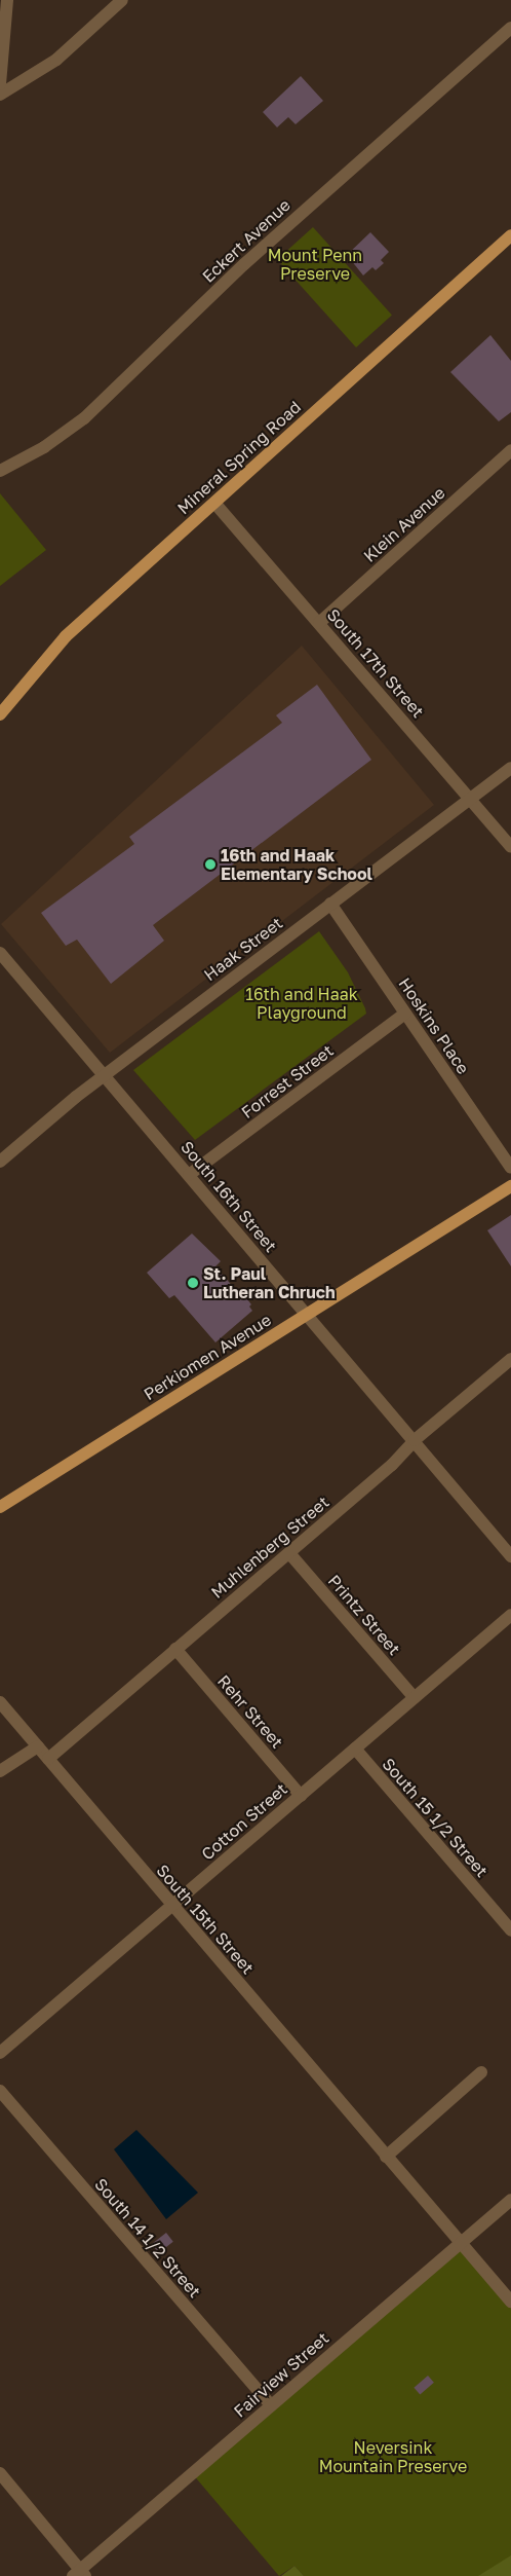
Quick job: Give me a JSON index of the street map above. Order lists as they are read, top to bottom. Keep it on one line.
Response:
{"streets":{"main road":["Mineral Spring Road","Perkiomen Avenue"],"street":["Eckert Avenue","Klein Avenue","South 17th Street","Haak Street","Hoskins Place","Forrest Street","South 16th Street","Muhlenberg Street","Printz Street","Rehr Street","South 15 1/2 Street","Cotton Street","South 15th Street","South 14 1/2 Street","Fairview Street"]},"crossings":[["Mineral Spring Road","South 17th Street"],["Klein Avenue","South 17th Street"],["South 17th Street","Haak Street"],["Haak Street","Hoskins Place"],["Haak Street","South 16th Street"],["Hoskins Place","Forrest Street"],["Forrest Street","South 16th Street"],["South 16th Street","Perkiomen Avenue"],["South 16th Street","Muhlenberg Street"],["Muhlenberg Street","Printz Street"],["Muhlenberg Street","Rehr Street"],["Muhlenberg Street","South 15th Street"],["Printz Street","Cotton Street"],["Rehr Street","Cotton Street"],["South 15 1/2 Street","Cotton Street"],["Cotton Street","South 15th Street"],["South 15th Street","Fairview Street"],["South 14 1/2 Street","Fairview Street"]],"parks":["Mount Penn Preserve","16th and Haak Playground","Neversink Mountain Preserve"],"places":["16th and Haak Elementary School","St. Paul Lutheran Chruch"]}
